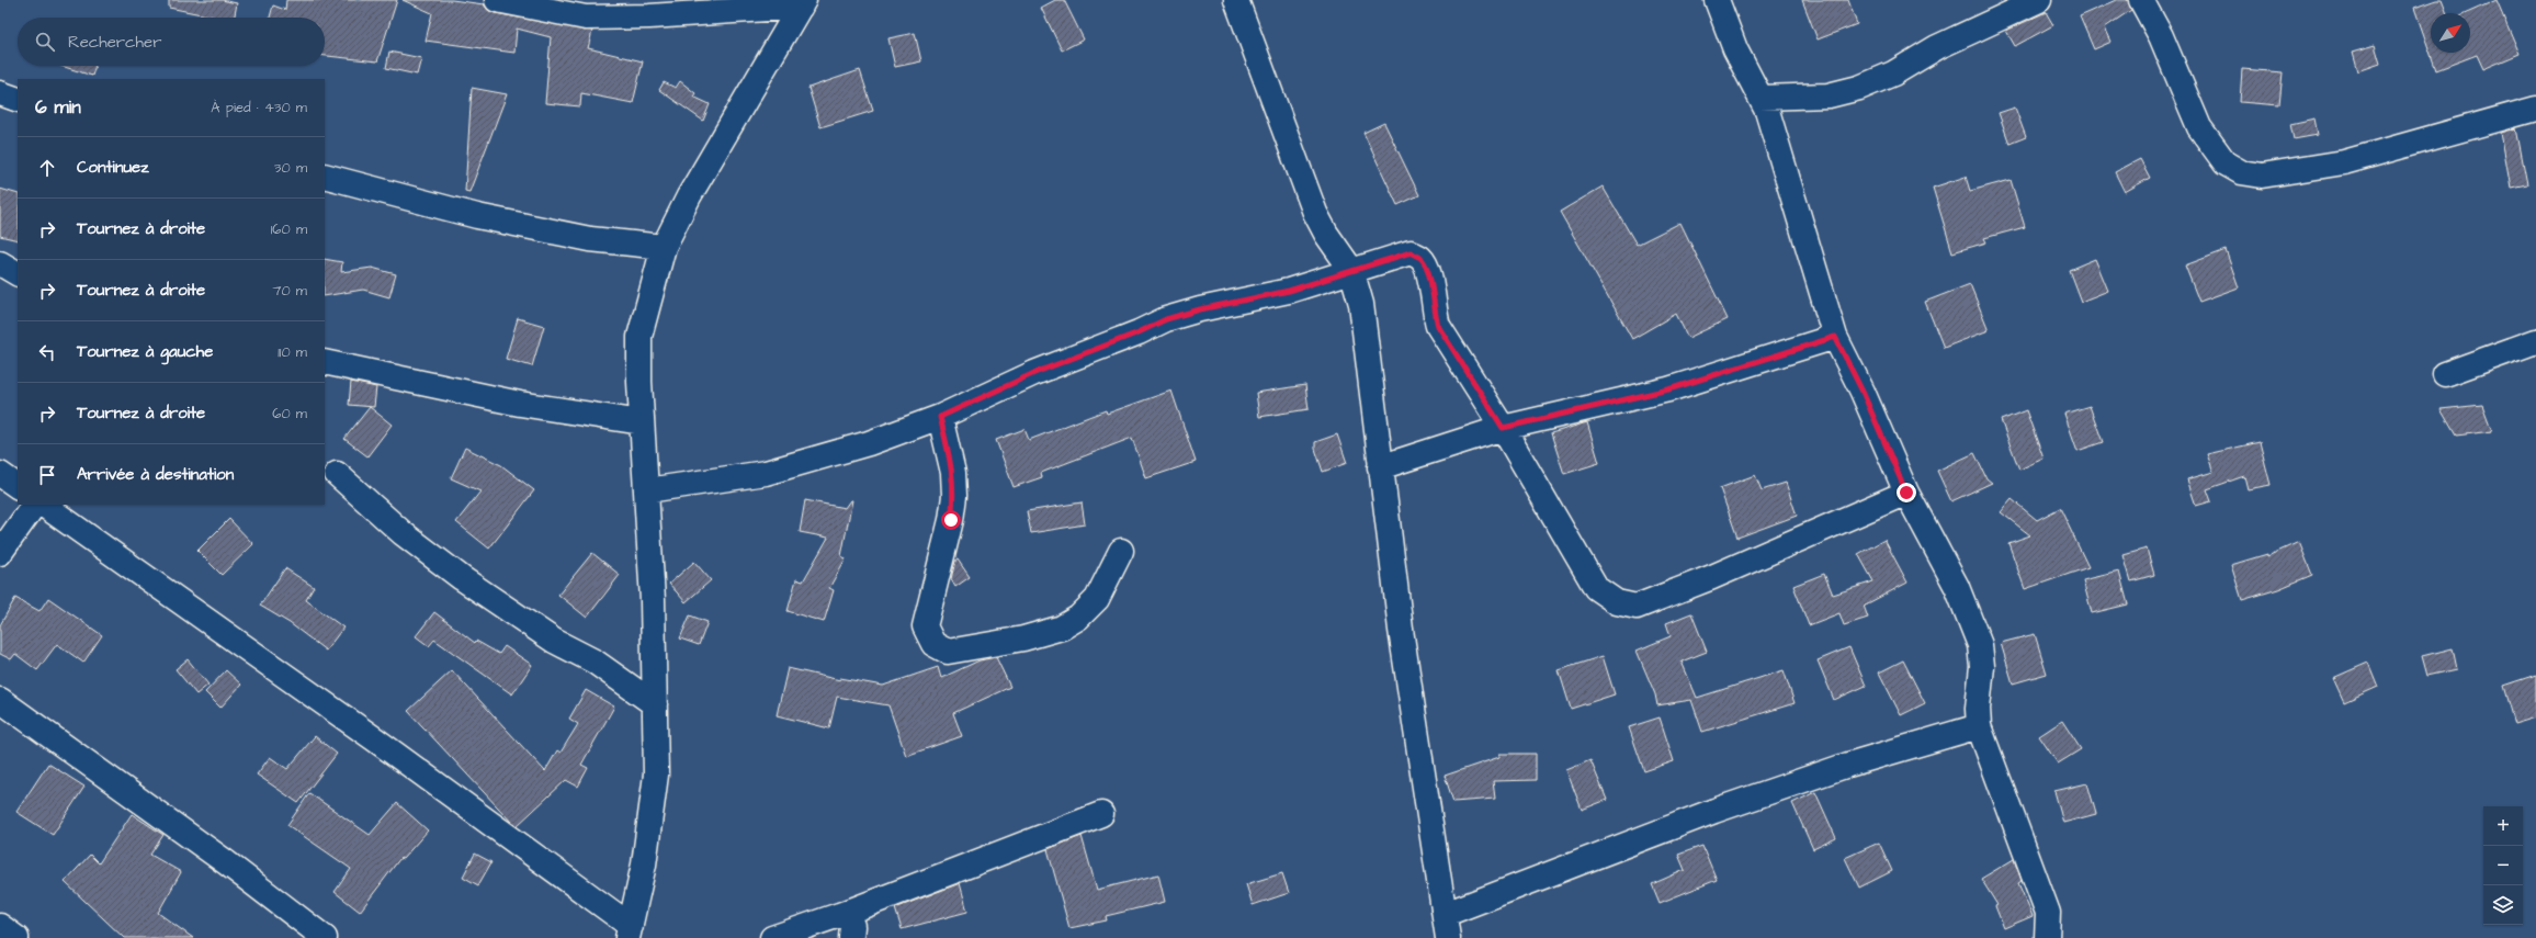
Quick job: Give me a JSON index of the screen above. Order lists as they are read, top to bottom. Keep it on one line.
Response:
{"north":"top right","page":{"search":"Rechercher","heading":["6 min","À pied · 430 m"],"list":[["Continuez","30 m"],["Tournez à droite","160 m"],["Tournez à droite","70 m"],["Tournez à gauche","110 m"],["Tournez à droite","60 m"],"Arrivée à destination"],"map_buttons":["+","−"]}}
